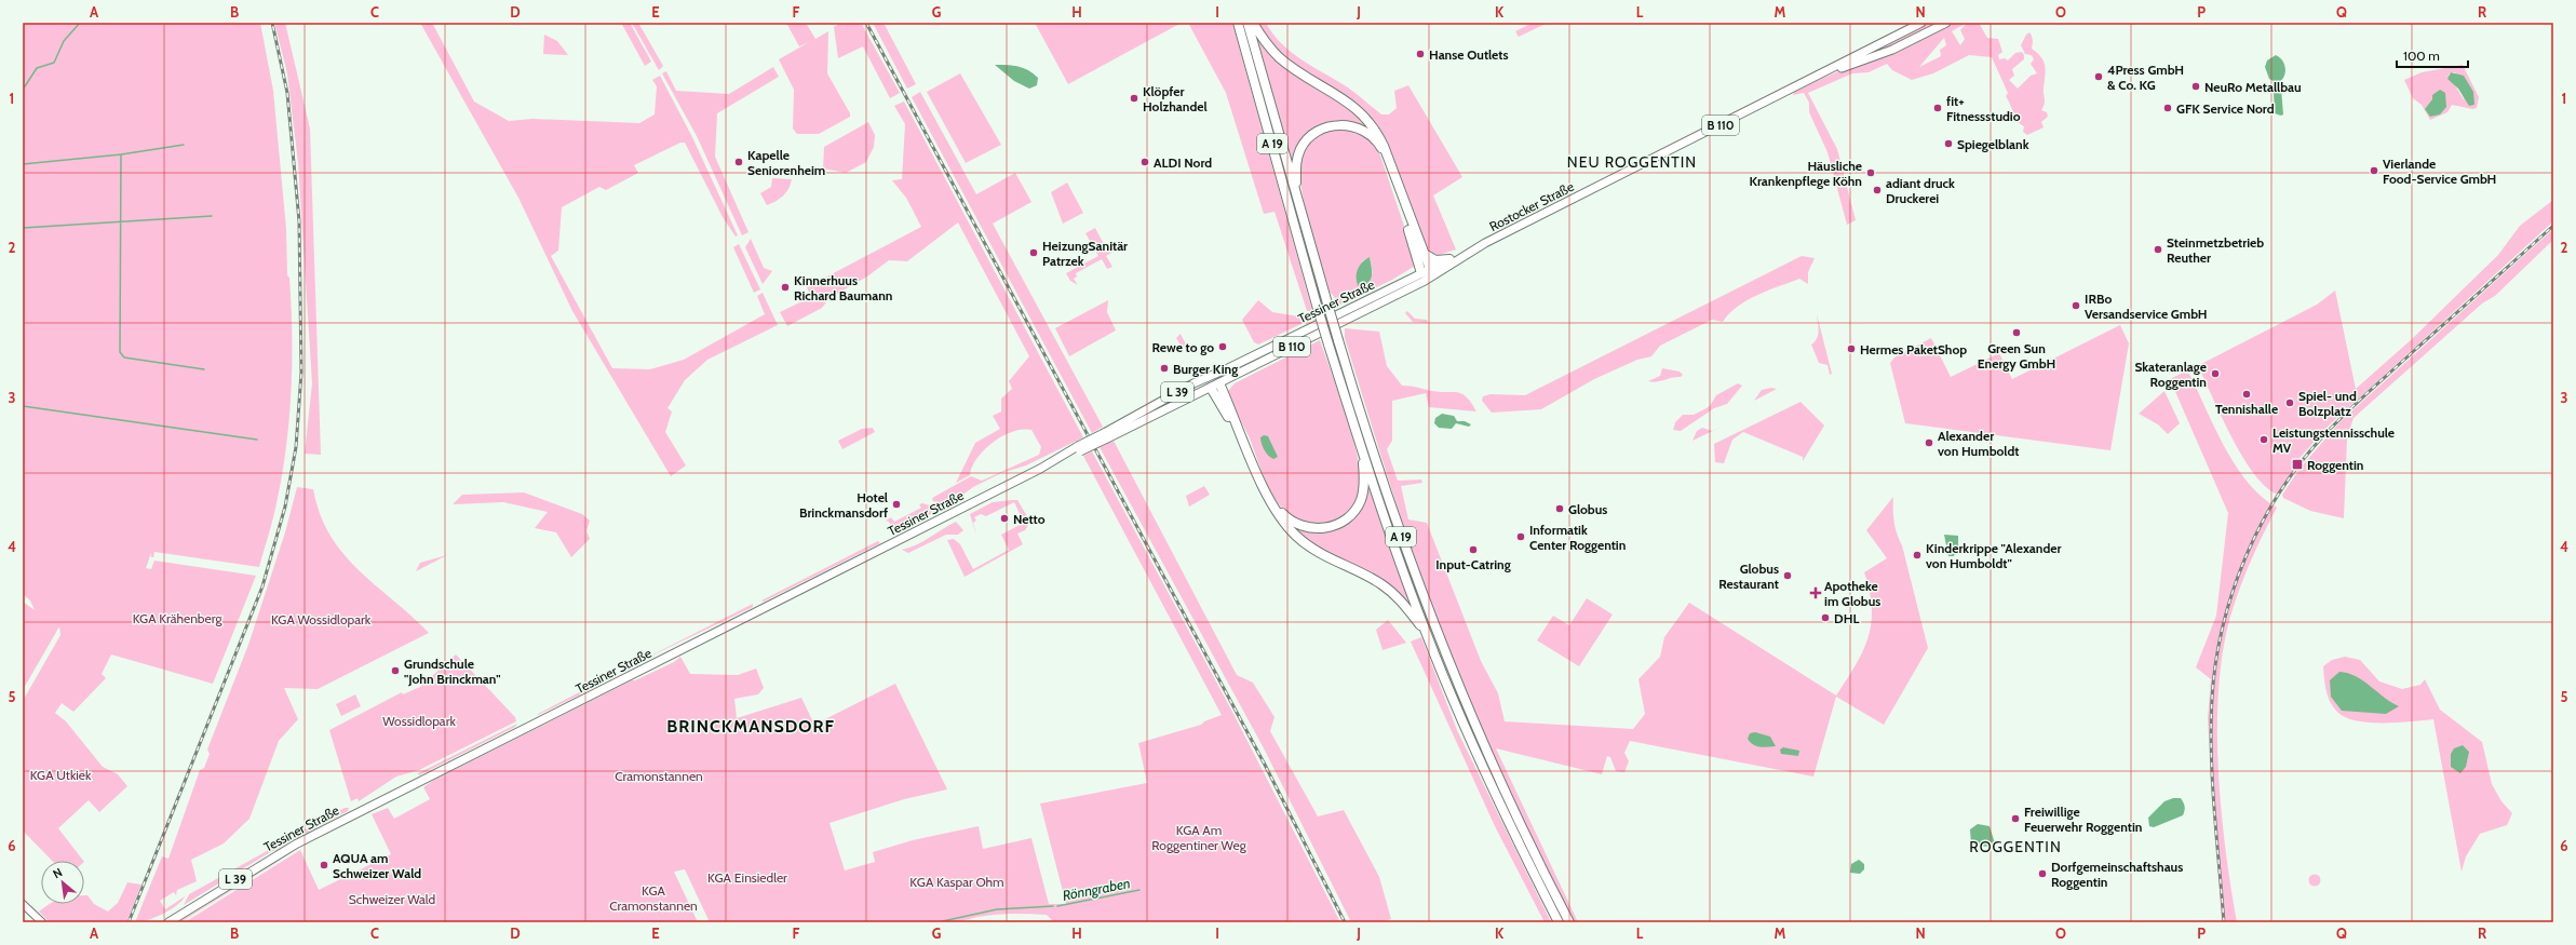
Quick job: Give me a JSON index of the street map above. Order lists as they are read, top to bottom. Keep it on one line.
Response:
{"streets":{"highway":["A 19"],"main road":["B 110","Rostocker Straße","Tessiner Straße","L 39"]},"crossings":[["Rostocker Straße","Tessiner Straße"]],"districts":["NEU ROGGENTIN","BRINCKMANSDORF","ROGGENTIN"],"water":["Rönngraben"],"parks":["KGA Krähenberg","KGA Wossidlopark","Wossidlopark","KGA Utkiek","Cramonstannen","KGA Am Roggentiner Weg","KGA Einsiedler","KGA Kaspar Ohm","KGA Cramonstannen","Schweizer Wald"],"places":{"other":["Hanse Outlets","4Press GmbH & Co. KG","NeuRo Metallbau","Klöpfer Holzhandel","fit+ Fitnessstudio","GFK Service Nord","Spiegelblank","Kapelle Seniorenheim","ALDI Nord","Vierlande Food-Service GmbH","Häusliche Krankenpflege Köhn","adiant druck Druckerei","Steinmetzbetrieb Reuther","HeizungSanitär Patrzek","Kinnerhuus Richard Baumann","IRBo Versandservice GmbH","Green Sun Energy GmbH","Rewe to go","Hermes PaketShop","Burger King","Skateranlage Roggentin","Tennishalle","Spiel- und Bolzplatz","Leistungstennisschule MV","Alexander von Humboldt","Hotel Brinckmansdorf","Globus","Netto","Informatik Center Roggentin","Input-Catring","Kinderkrippe \"Alexander von Humboldt\"","Globus Restaurant","DHL","Grundschule \"John Brinckman\"","Freiwillige Feuerwehr Roggentin","AQUA am Schweizer Wald","Dorfgemeinschaftshaus Roggentin"],"transit":["Roggentin"],"health":["Apotheke im Globus"]},"scale_bar":"100 m","north":"top left","grid":{"columns":["A","B","C","D","E","F","G","H","I","J","K","L","M","N","O","P","Q","R"],"rows":["1","2","3","4","5","6"]}}
